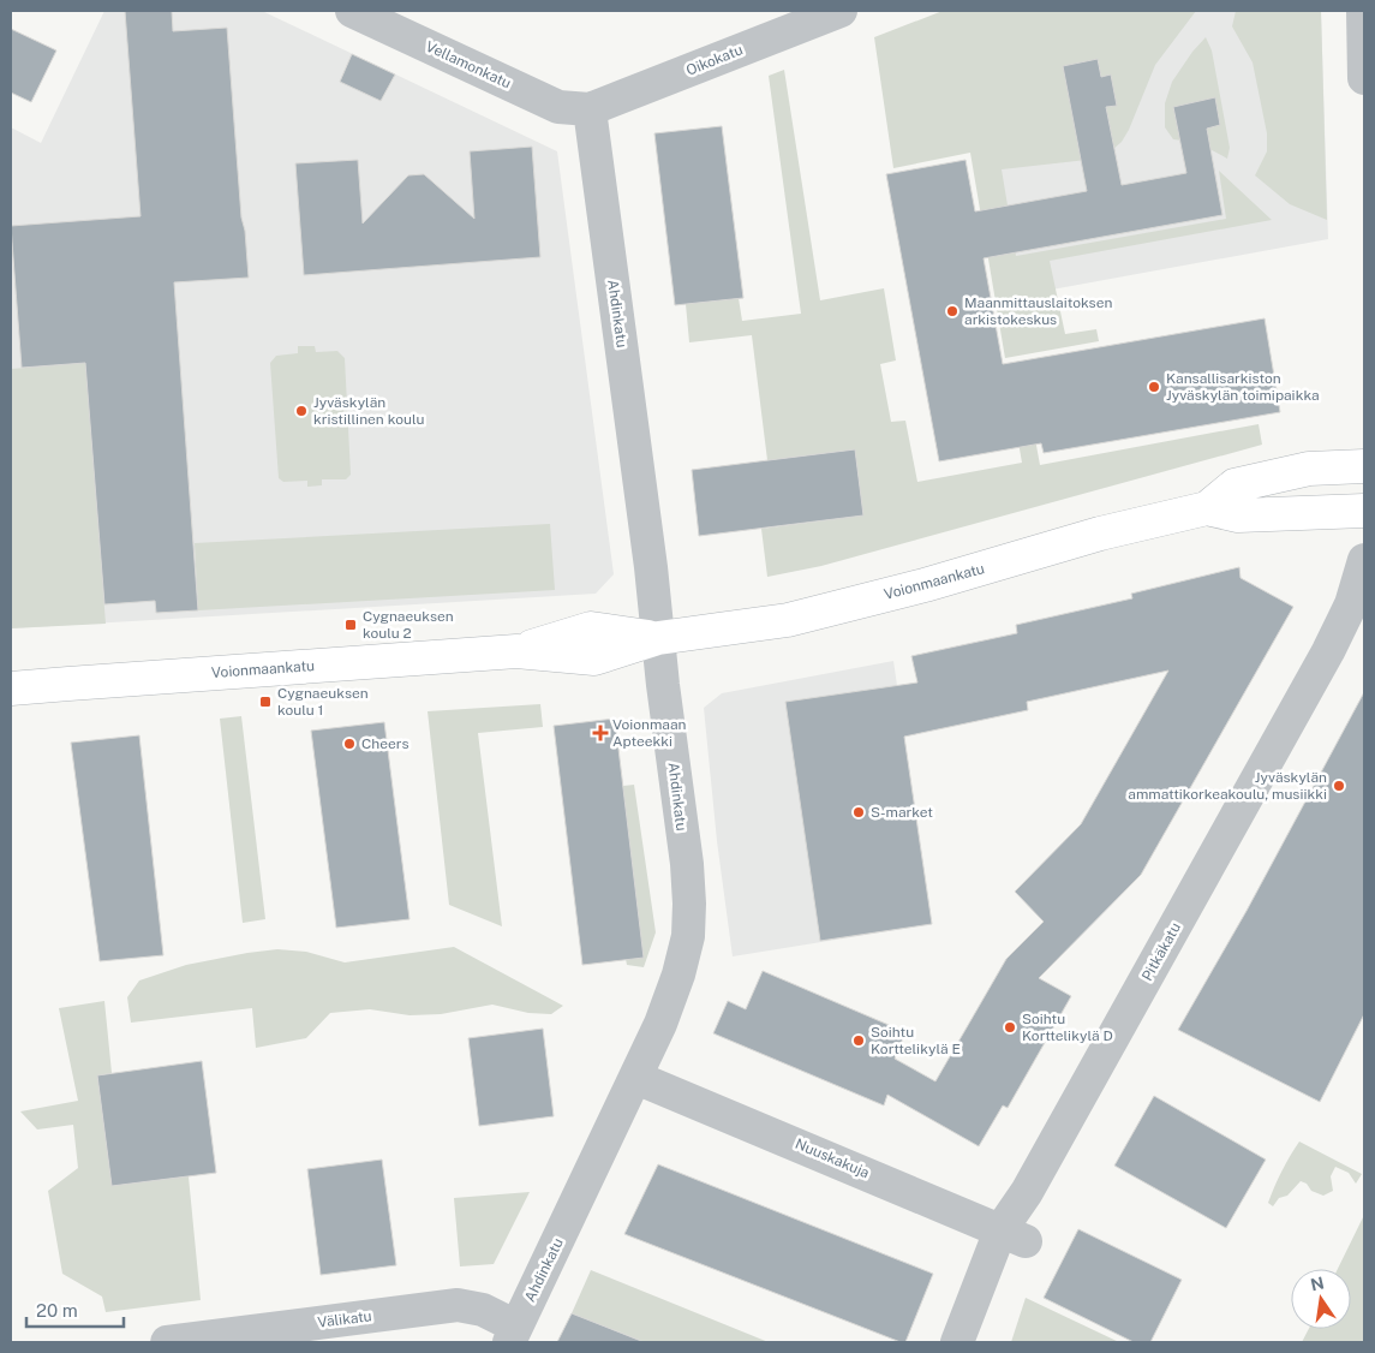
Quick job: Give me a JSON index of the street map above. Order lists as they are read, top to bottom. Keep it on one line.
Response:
{"streets":{"main road":["Voionmaankatu"],"street":["Oikokatu","Vellamonkatu","Ahdinkatu","Pitkäkatu","Nuuskakuja","Välikatu"]},"crossings":[["Oikokatu","Vellamonkatu"],["Oikokatu","Ahdinkatu"],["Vellamonkatu","Ahdinkatu"],["Ahdinkatu","Voionmaankatu"],["Ahdinkatu","Nuuskakuja"],["Ahdinkatu","Välikatu"],["Pitkäkatu","Nuuskakuja"]],"places":{"other":["Maanmittauslaitoksen arkistokeskus","Kansallisarkiston Jyväskylän toimipaikka","Jyväskylän kristillinen koulu","Cheers","Jyväskylän ammattikorkeakoulu, musiikki","S-market","Soihtu Korttelikylä D","Soihtu Korttelikylä E"],"transit":["Cygnaeuksen koulu 2","Cygnaeuksen koulu 1"],"health":["Voionmaan Apteekki"]},"scale_bar":"20 m","north":"top"}
